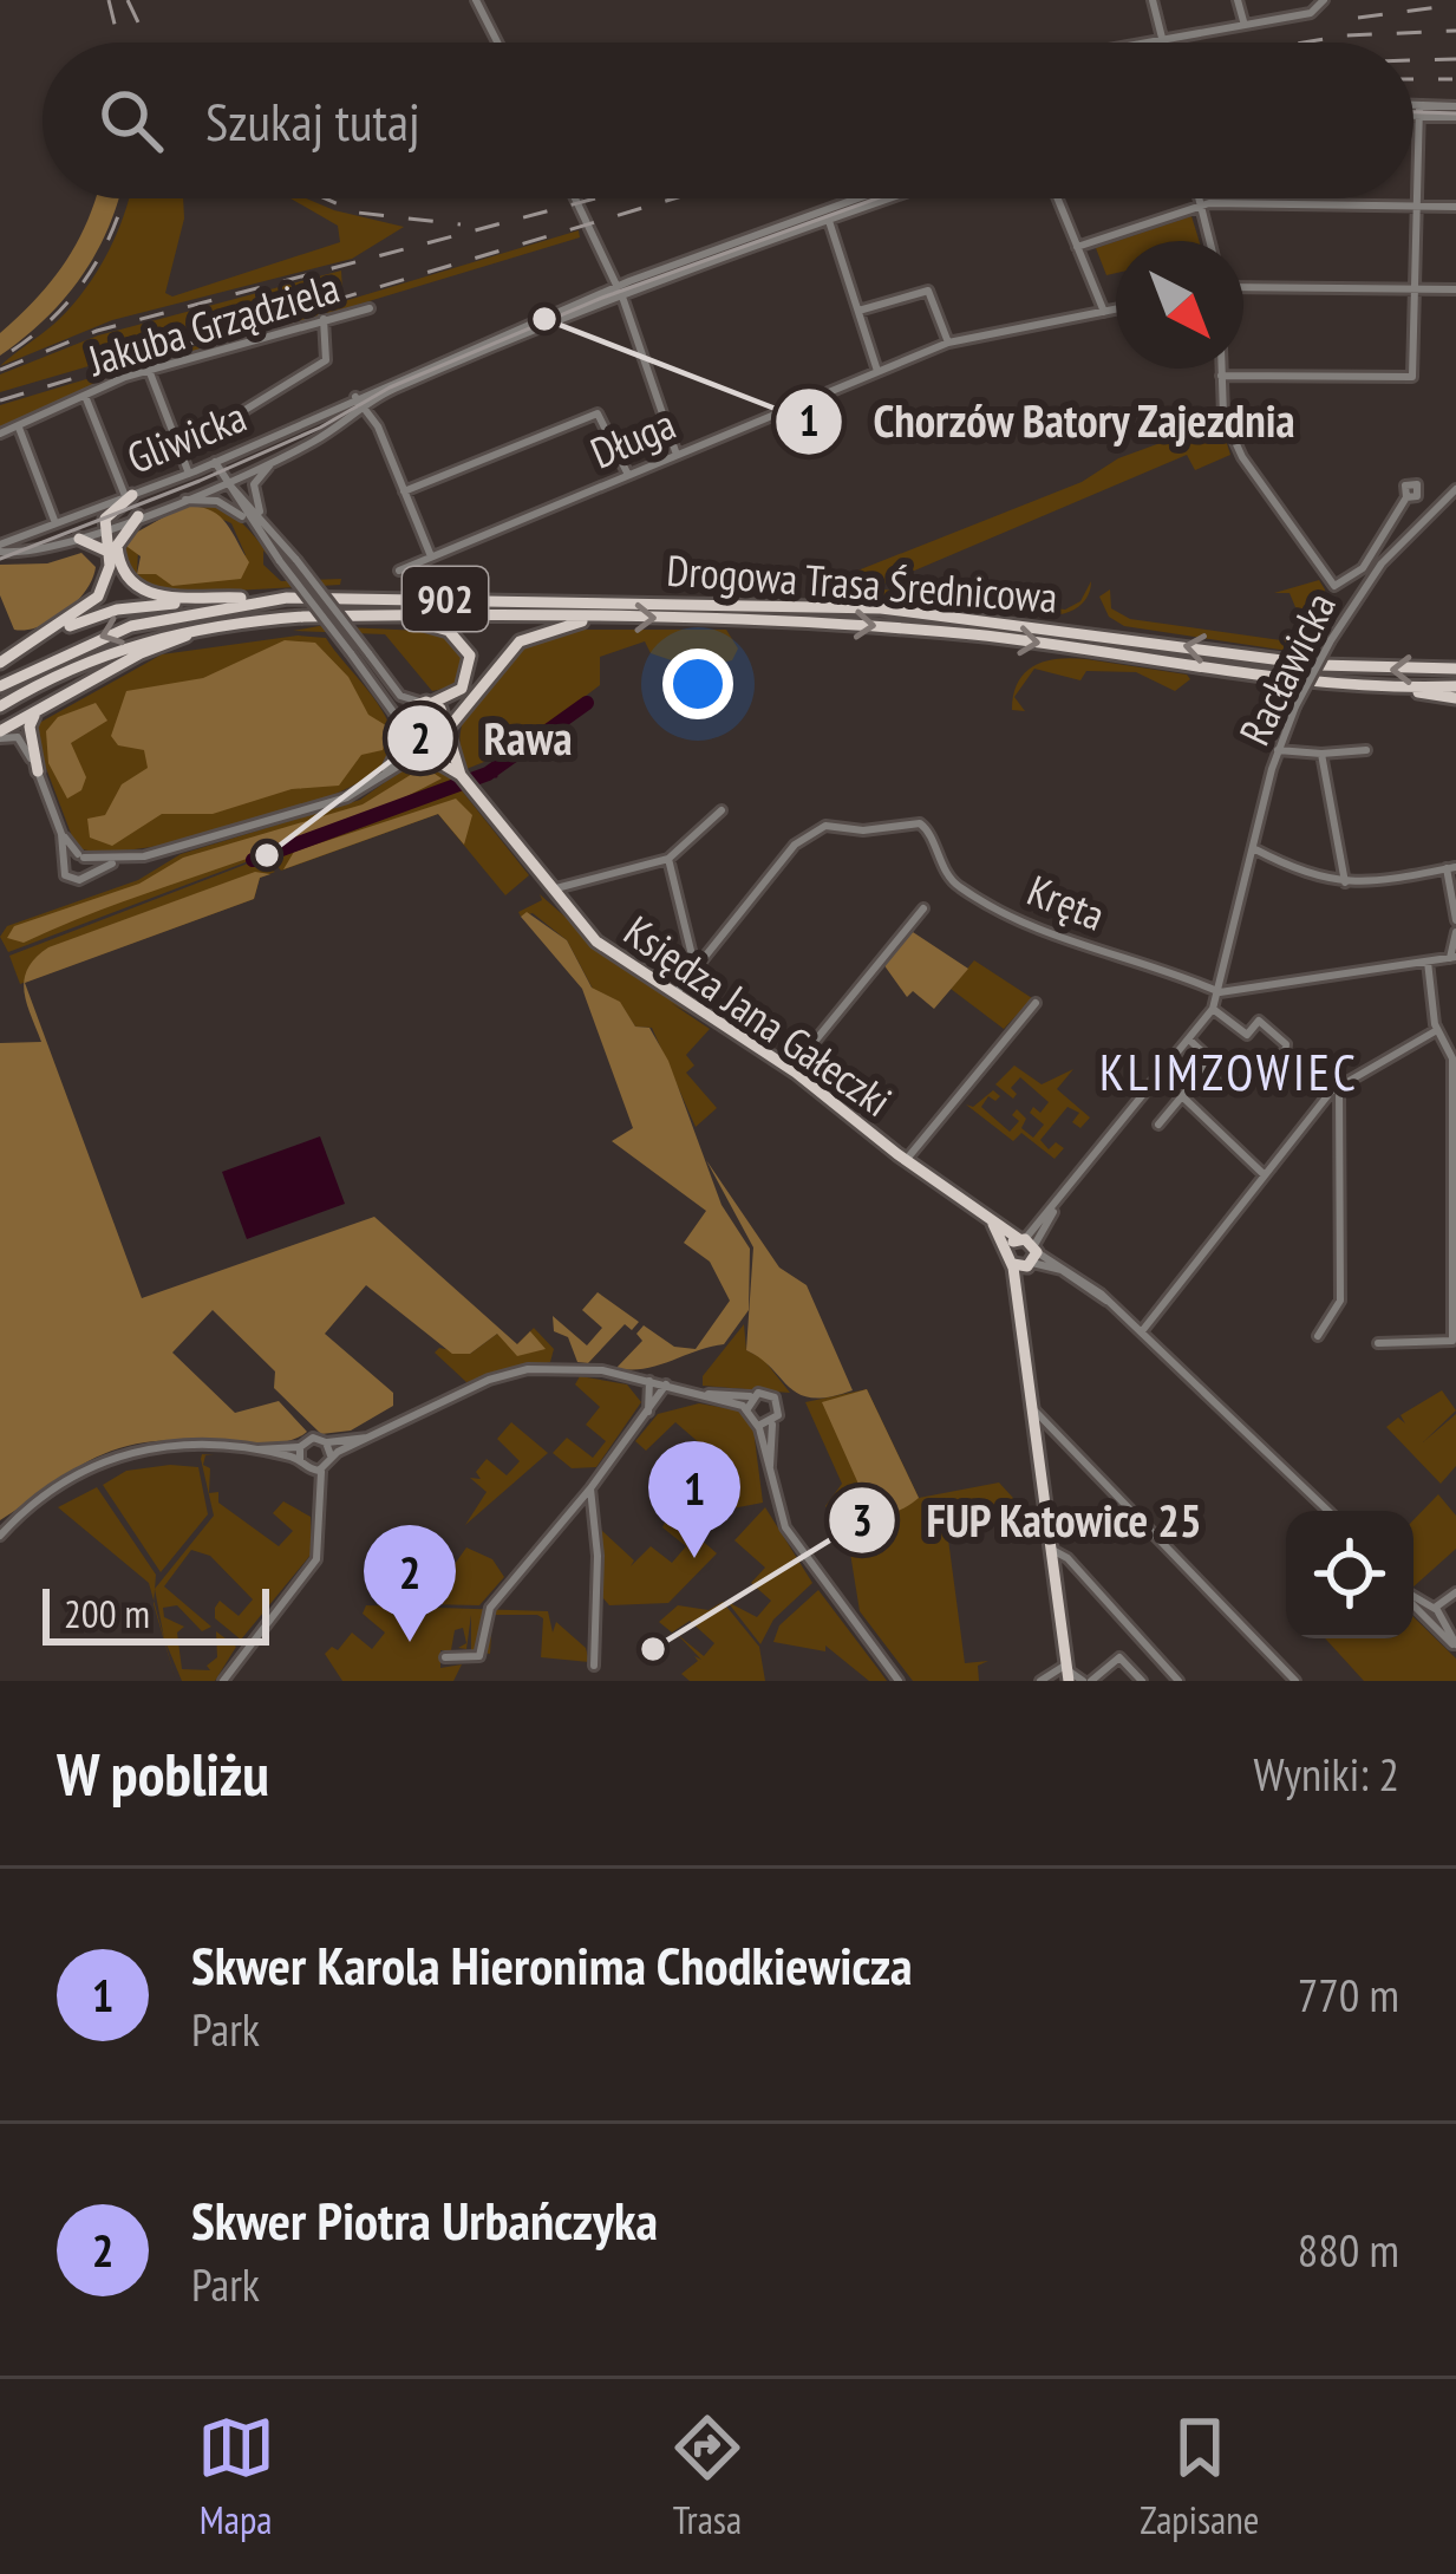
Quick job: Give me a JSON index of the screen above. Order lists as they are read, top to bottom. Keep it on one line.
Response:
{"streets":{"main road":["Drogowa Trasa Średnicowa","902","Księdza Jana Gałeczki"],"street":["Jakuba Grządziela","Gliwicka","Długa","Racławicka","Kręta"]},"crossings":[["Drogowa Trasa Średnicowa","902"],["Racławicka","Kręta"],["Racławicka","Księdza Jana Gałeczki"]],"districts":["KLIMZOWIEC"],"places":["Chorzów Batory Zajezdnia","Rawa","FUP Katowice 25"],"scale_bar":"200 m","north":"bottom right","page":{"search":"Szukaj tutaj","pins":["1","2"],"scale":"200 m","heading":["W pobliżu","Wyniki: 2"],"list":[{"mark":"1","name":"Skwer Karola Hieronima Chodkiewicza","note":"Park","value":"770 m"},{"mark":"2","name":"Skwer Piotra Urbańczyka","note":"Park","value":"880 m"}],"nav":["Mapa","Trasa","Zapisane"]}}
